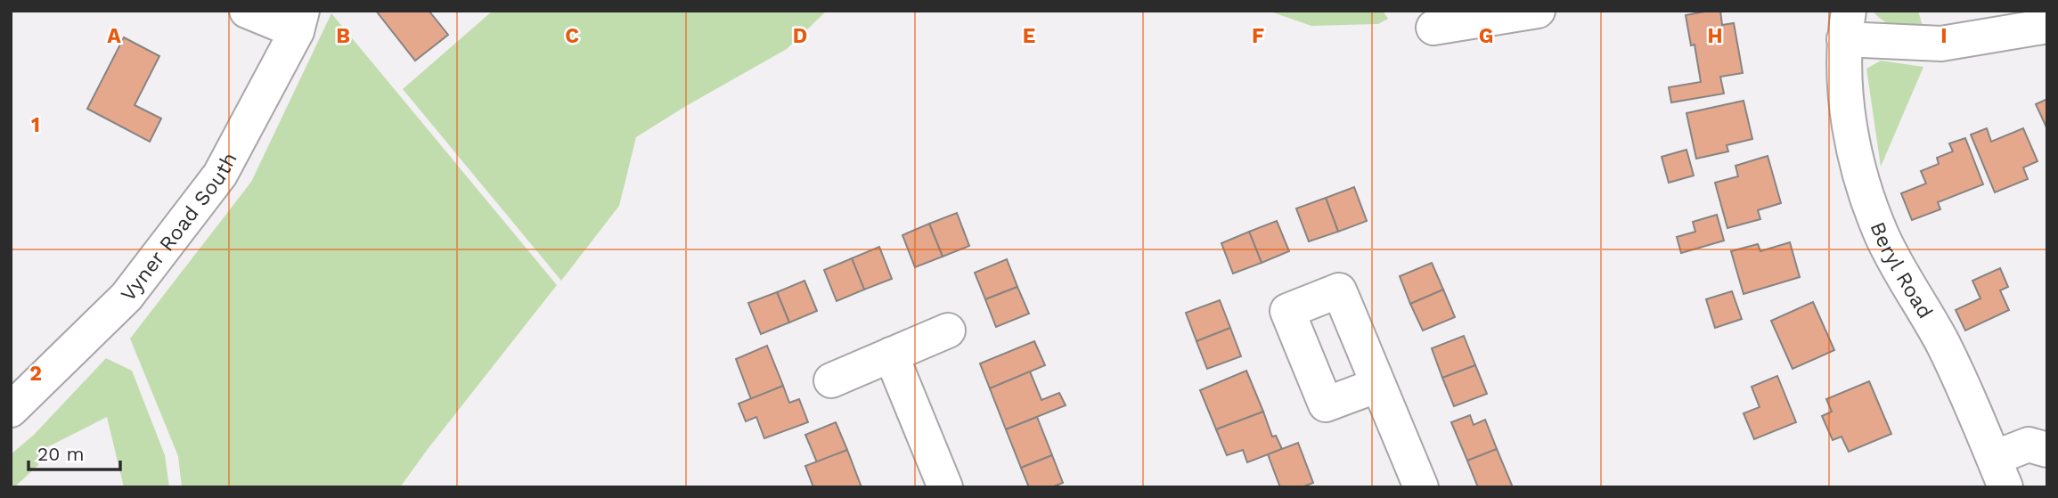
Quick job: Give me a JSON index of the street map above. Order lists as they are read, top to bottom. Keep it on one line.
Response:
{"streets":{"street":["Vyner Road South","Beryl Road"]},"scale_bar":"20 m","grid":{"columns":["A","B","C","D","E","F","G","H","I"],"rows":["1","2"]}}
